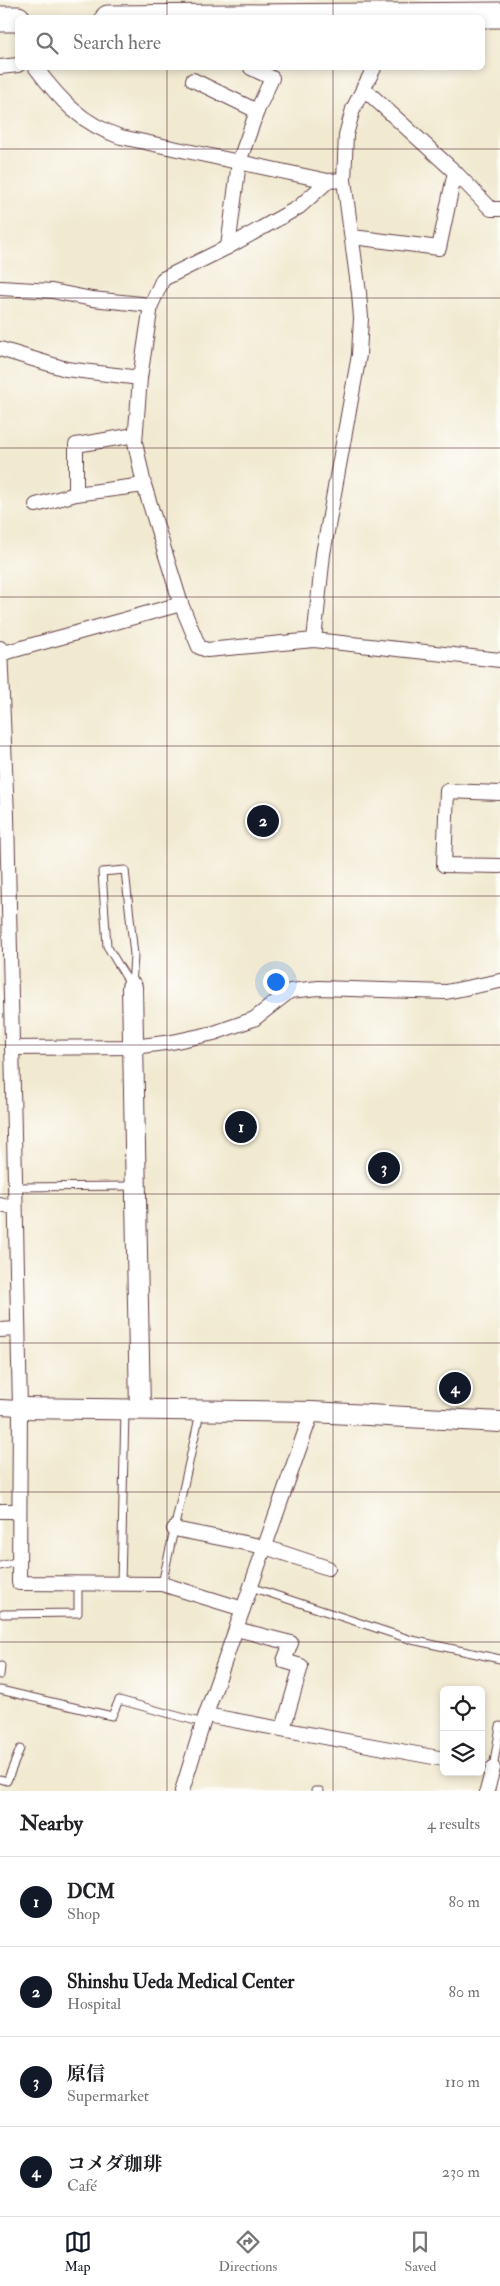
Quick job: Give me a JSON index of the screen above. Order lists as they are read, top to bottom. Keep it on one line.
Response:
{"page":{"search":"Search here","pins":["2","1","3","4"],"heading":["Nearby","4 results"],"list":[{"mark":"1","name":"DCM","note":"Shop","value":"80 m"},{"mark":"2","name":"Shinshu Ueda Medical Center","note":"Hospital","value":"80 m"},{"mark":"3","name":"原信","note":"Supermarket","value":"110 m"},{"mark":"4","name":"コメダ珈琲","note":"Café","value":"230 m"}],"nav":["Map","Directions","Saved"]}}
